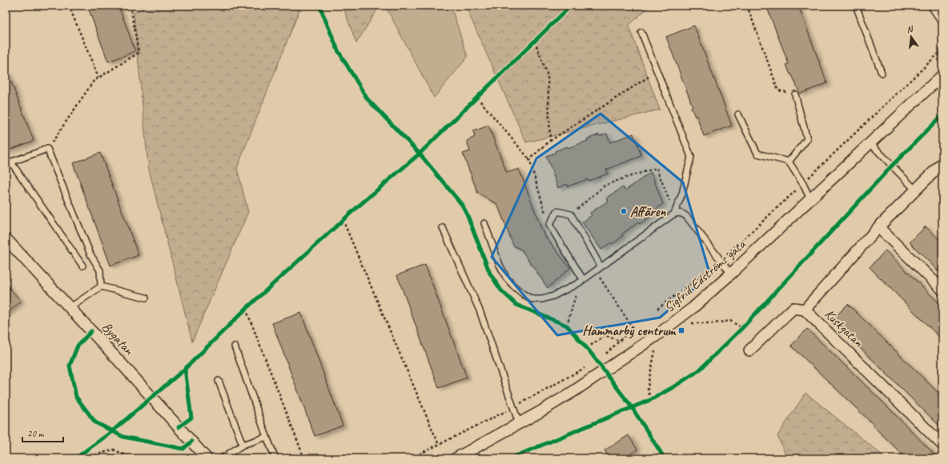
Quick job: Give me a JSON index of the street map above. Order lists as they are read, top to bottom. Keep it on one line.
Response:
{"streets":{"street":["Sigfrid Edströms gata","Kuskgatan","Bygatan"]},"places":{"other":["Affären"],"transit":["Hammarby centrum"]},"scale_bar":"20 m","north":"top"}
